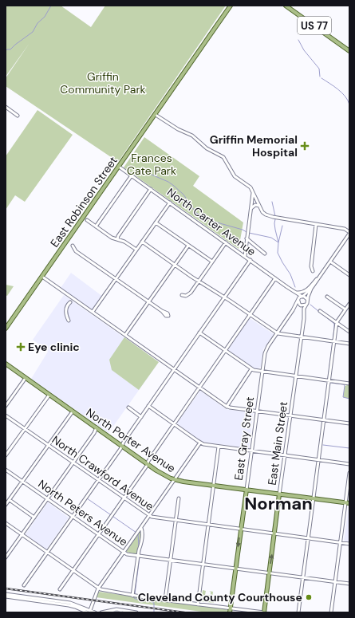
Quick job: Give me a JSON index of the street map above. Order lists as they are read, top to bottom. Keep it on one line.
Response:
{"streets":{"main road":["US 77","East Robinson Street","East Gray Street","North Porter Avenue","East Main Street"],"street":["North Carter Avenue","North Crawford Avenue","North Peters Avenue"]},"crossings":[["East Robinson Street","North Carter Avenue"],["North Carter Avenue","East Main Street"],["East Gray Street","North Porter Avenue"],["East Gray Street","North Crawford Avenue"],["East Gray Street","North Peters Avenue"],["North Porter Avenue","East Main Street"],["East Main Street","North Crawford Avenue"],["East Main Street","North Peters Avenue"]],"districts":["Norman"],"parks":["Griffin Community Park","Frances Cate Park"],"places":{"health":["Griffin Memorial Hospital","Eye clinic"],"other":["Cleveland County Courthouse"]}}
